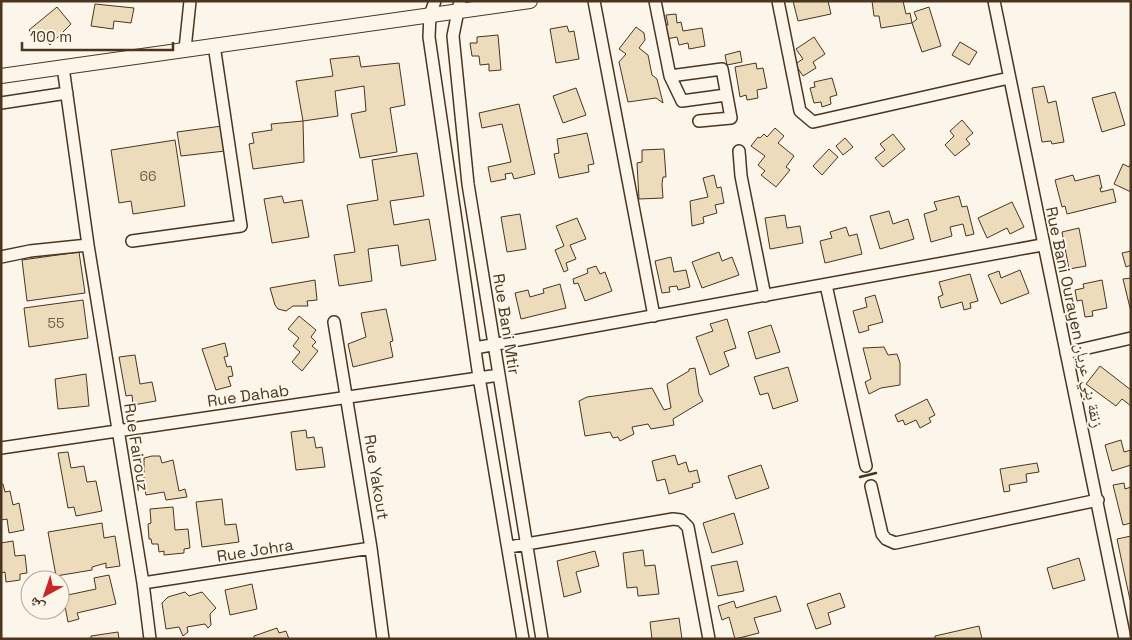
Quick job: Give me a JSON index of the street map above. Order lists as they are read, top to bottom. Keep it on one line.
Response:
{"streets":{"street":["Rue Bani Ourayen زنقة بني عريان","Rue Bani Mtir","Rue Dahab","Rue Fairouz","Rue Yakout","Rue Johra"]},"crossings":[["Rue Bani Mtir","Rue Dahab"],["Rue Dahab","Rue Fairouz"],["Rue Dahab","Rue Yakout"],["Rue Fairouz","Rue Johra"],["Rue Yakout","Rue Johra"]],"house_numbers":["66","55"],"scale_bar":"100 m","north":"bottom left"}
